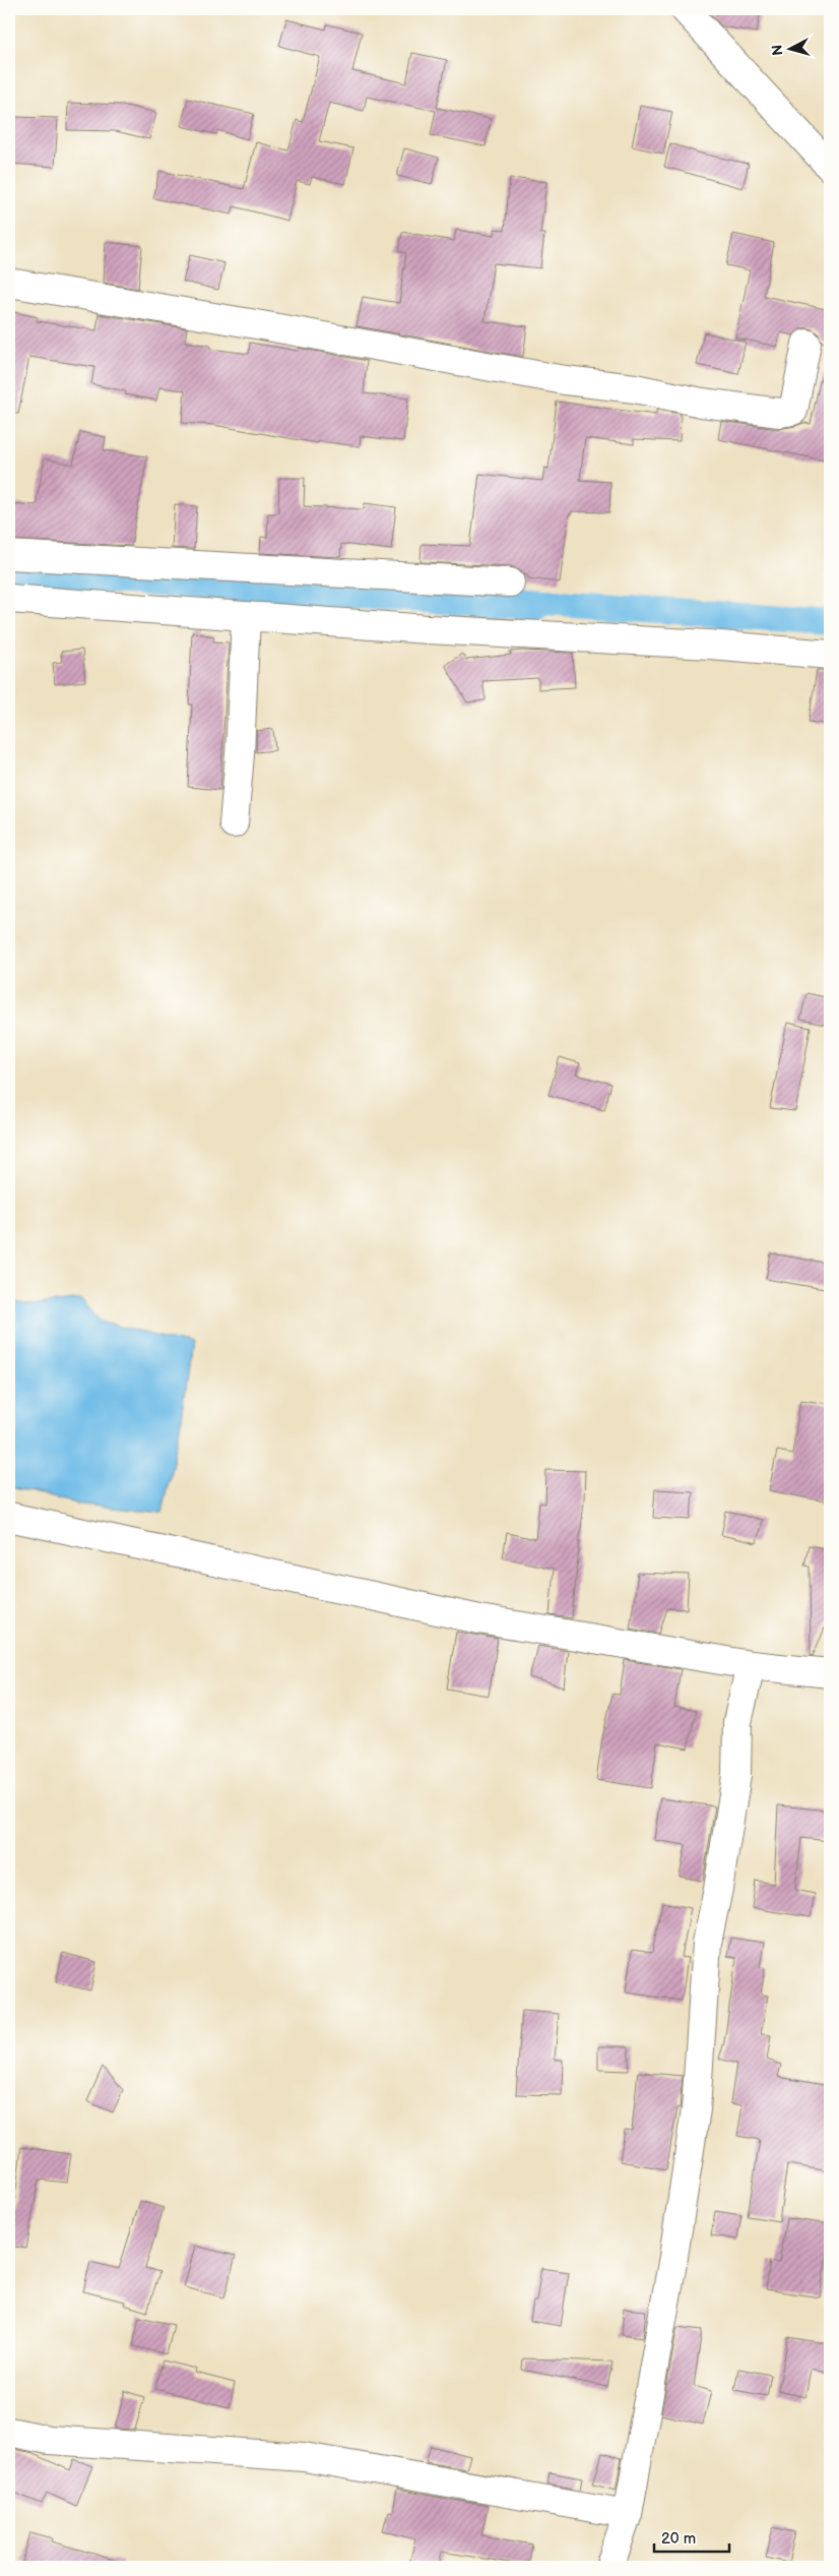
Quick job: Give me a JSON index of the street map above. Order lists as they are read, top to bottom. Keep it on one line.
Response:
{"scale_bar":"20 m","north":"left"}
